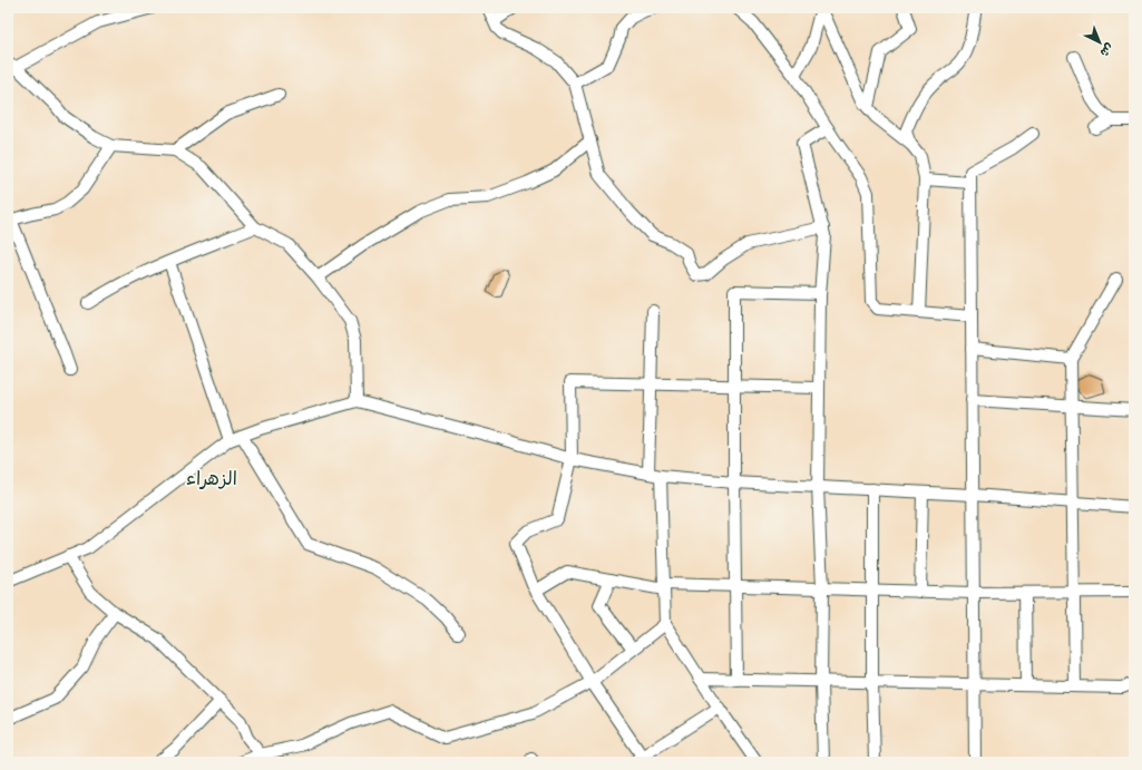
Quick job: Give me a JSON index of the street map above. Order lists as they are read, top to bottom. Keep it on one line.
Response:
{"districts":["الزهراء"],"north":"bottom right"}
